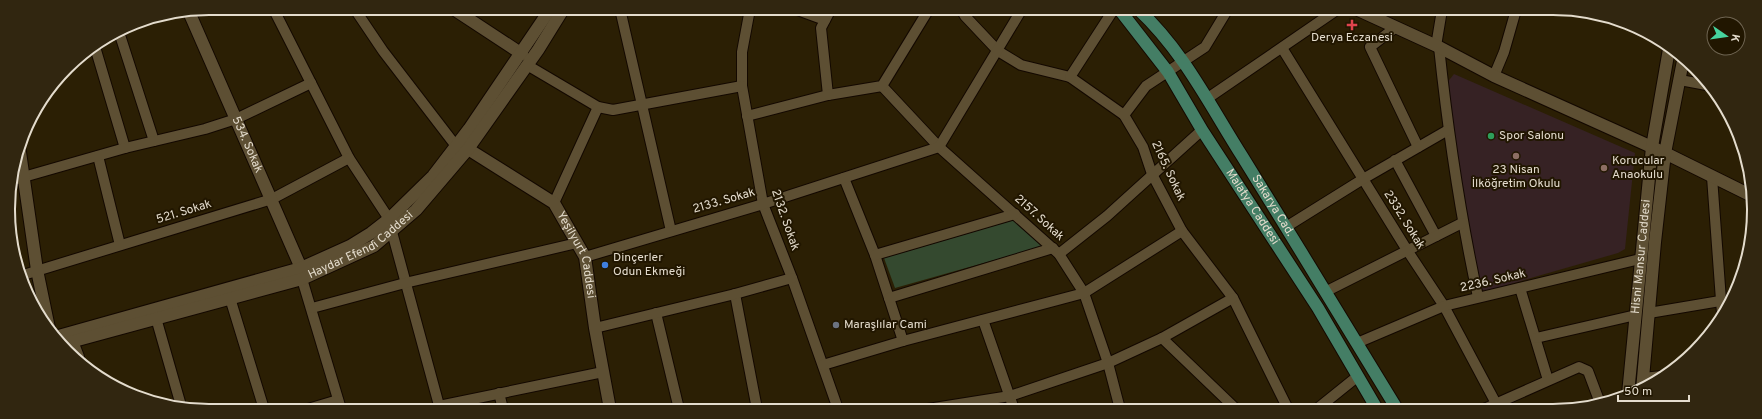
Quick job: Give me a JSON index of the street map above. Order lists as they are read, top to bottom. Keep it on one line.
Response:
{"streets":{"main road":["534. Sokak","Sakarya Cad.","Malatya Caddesi","Haydar Efendi Caddesi","Yeşilyurt Caddesi","Hisni Mansur Caddesi"],"street":["2165. Sokak","2133. Sokak","521. Sokak","2157. Sokak","2132. Sokak","2332. Sokak","2236. Sokak"]},"crossings":[["534. Sokak","521. Sokak"],["534. Sokak","Haydar Efendi Caddesi"],["2133. Sokak","2157. Sokak"],["2133. Sokak","2132. Sokak"],["2133. Sokak","Yeşilyurt Caddesi"],["Sakarya Cad.","2236. Sokak"],["2332. Sokak","2236. Sokak"],["Haydar Efendi Caddesi","Yeşilyurt Caddesi"],["Hisni Mansur Caddesi","2236. Sokak"]],"places":{"health":["Derya Eczanesi"],"other":["Spor Salonu","23 Nisan İlköğretim Okulu","Korucular Anaokulu","Dinçerler Odun Ekmeği","Maraşlılar Cami"]},"scale_bar":"50 m","north":"right"}
